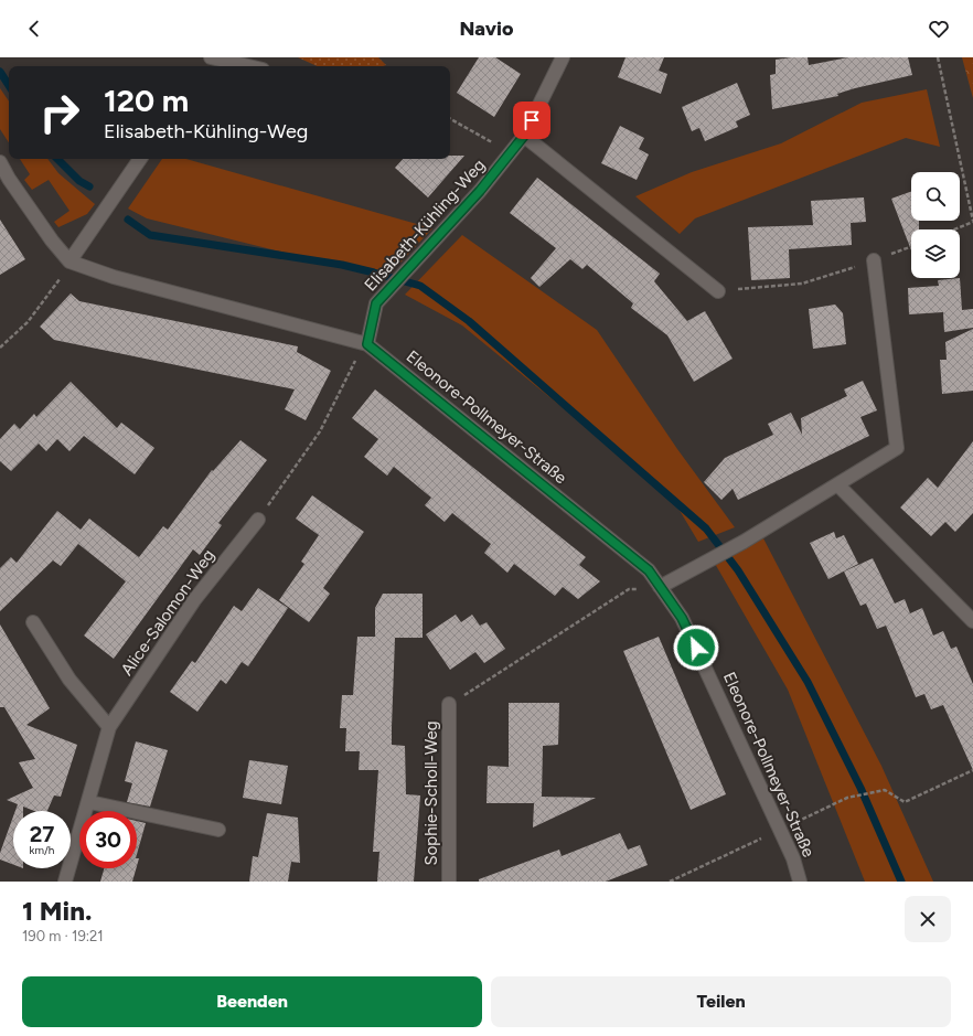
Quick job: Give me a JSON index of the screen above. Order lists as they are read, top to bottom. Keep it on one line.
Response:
{"streets":{"street":["Elisabeth-Kühling-Weg","Eleonore-Pollmeyer-Straße","Alice-Salomon-Weg","Sophie-Scholl-Weg"]},"crossings":[["Elisabeth-Kühling-Weg","Eleonore-Pollmeyer-Straße"]],"page":{"header":"Navio","turn":["120 m","Elisabeth-Kühling-Weg"],"speed":"27 km/h","limit":"30","heading":["1 Min.","190 m · 19:21"],"buttons":["Beenden","Teilen"]}}
